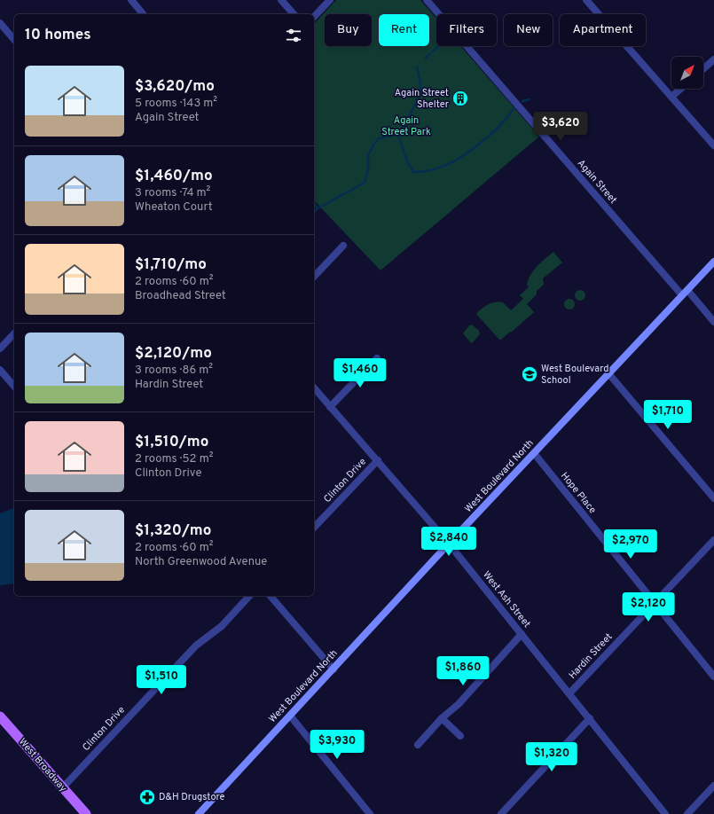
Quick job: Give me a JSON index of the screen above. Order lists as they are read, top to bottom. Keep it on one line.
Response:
{"streets":{"main road":["West Boulevard North","West Broadway"],"street":["Again Street","Clinton Drive","Hope Place","West Ash Street","Hardin Street"]},"crossings":[["Again Street","West Boulevard North"],["West Boulevard North","Hope Place"],["West Boulevard North","West Ash Street"],["Clinton Drive","West Ash Street"],["Clinton Drive","West Broadway"],["Hope Place","Hardin Street"],["West Ash Street","Hardin Street"]],"parks":["Again Street Park"],"places":{"building":["Again Street Shelter"],"school or university":["West Boulevard School"],"pharmacy":["D&H Drugstore"]},"north":"top right","page":{"chip":["Buy","Rent","Filters","New","Apartment"],"heading":"10 homes","list":[{"name":"$3,620/mo","note":"5 rooms · 143 m² · Again Street"},{"name":"$1,460/mo","note":"3 rooms · 74 m² · Wheaton Court"},{"name":"$1,710/mo","note":"2 rooms · 60 m² · Broadhead Street"},{"name":"$2,120/mo","note":"3 rooms · 86 m² · Hardin Street"},{"name":"$1,510/mo","note":"2 rooms · 52 m² · Clinton Drive"},{"name":"$1,320/mo","note":"2 rooms · 60 m² · North Greenwood Avenue"}],"price":["$3,620","$1,460","$1,710","$2,840","$2,970","$2,120","$1,860","$1,510","$3,930","$1,320"]}}
